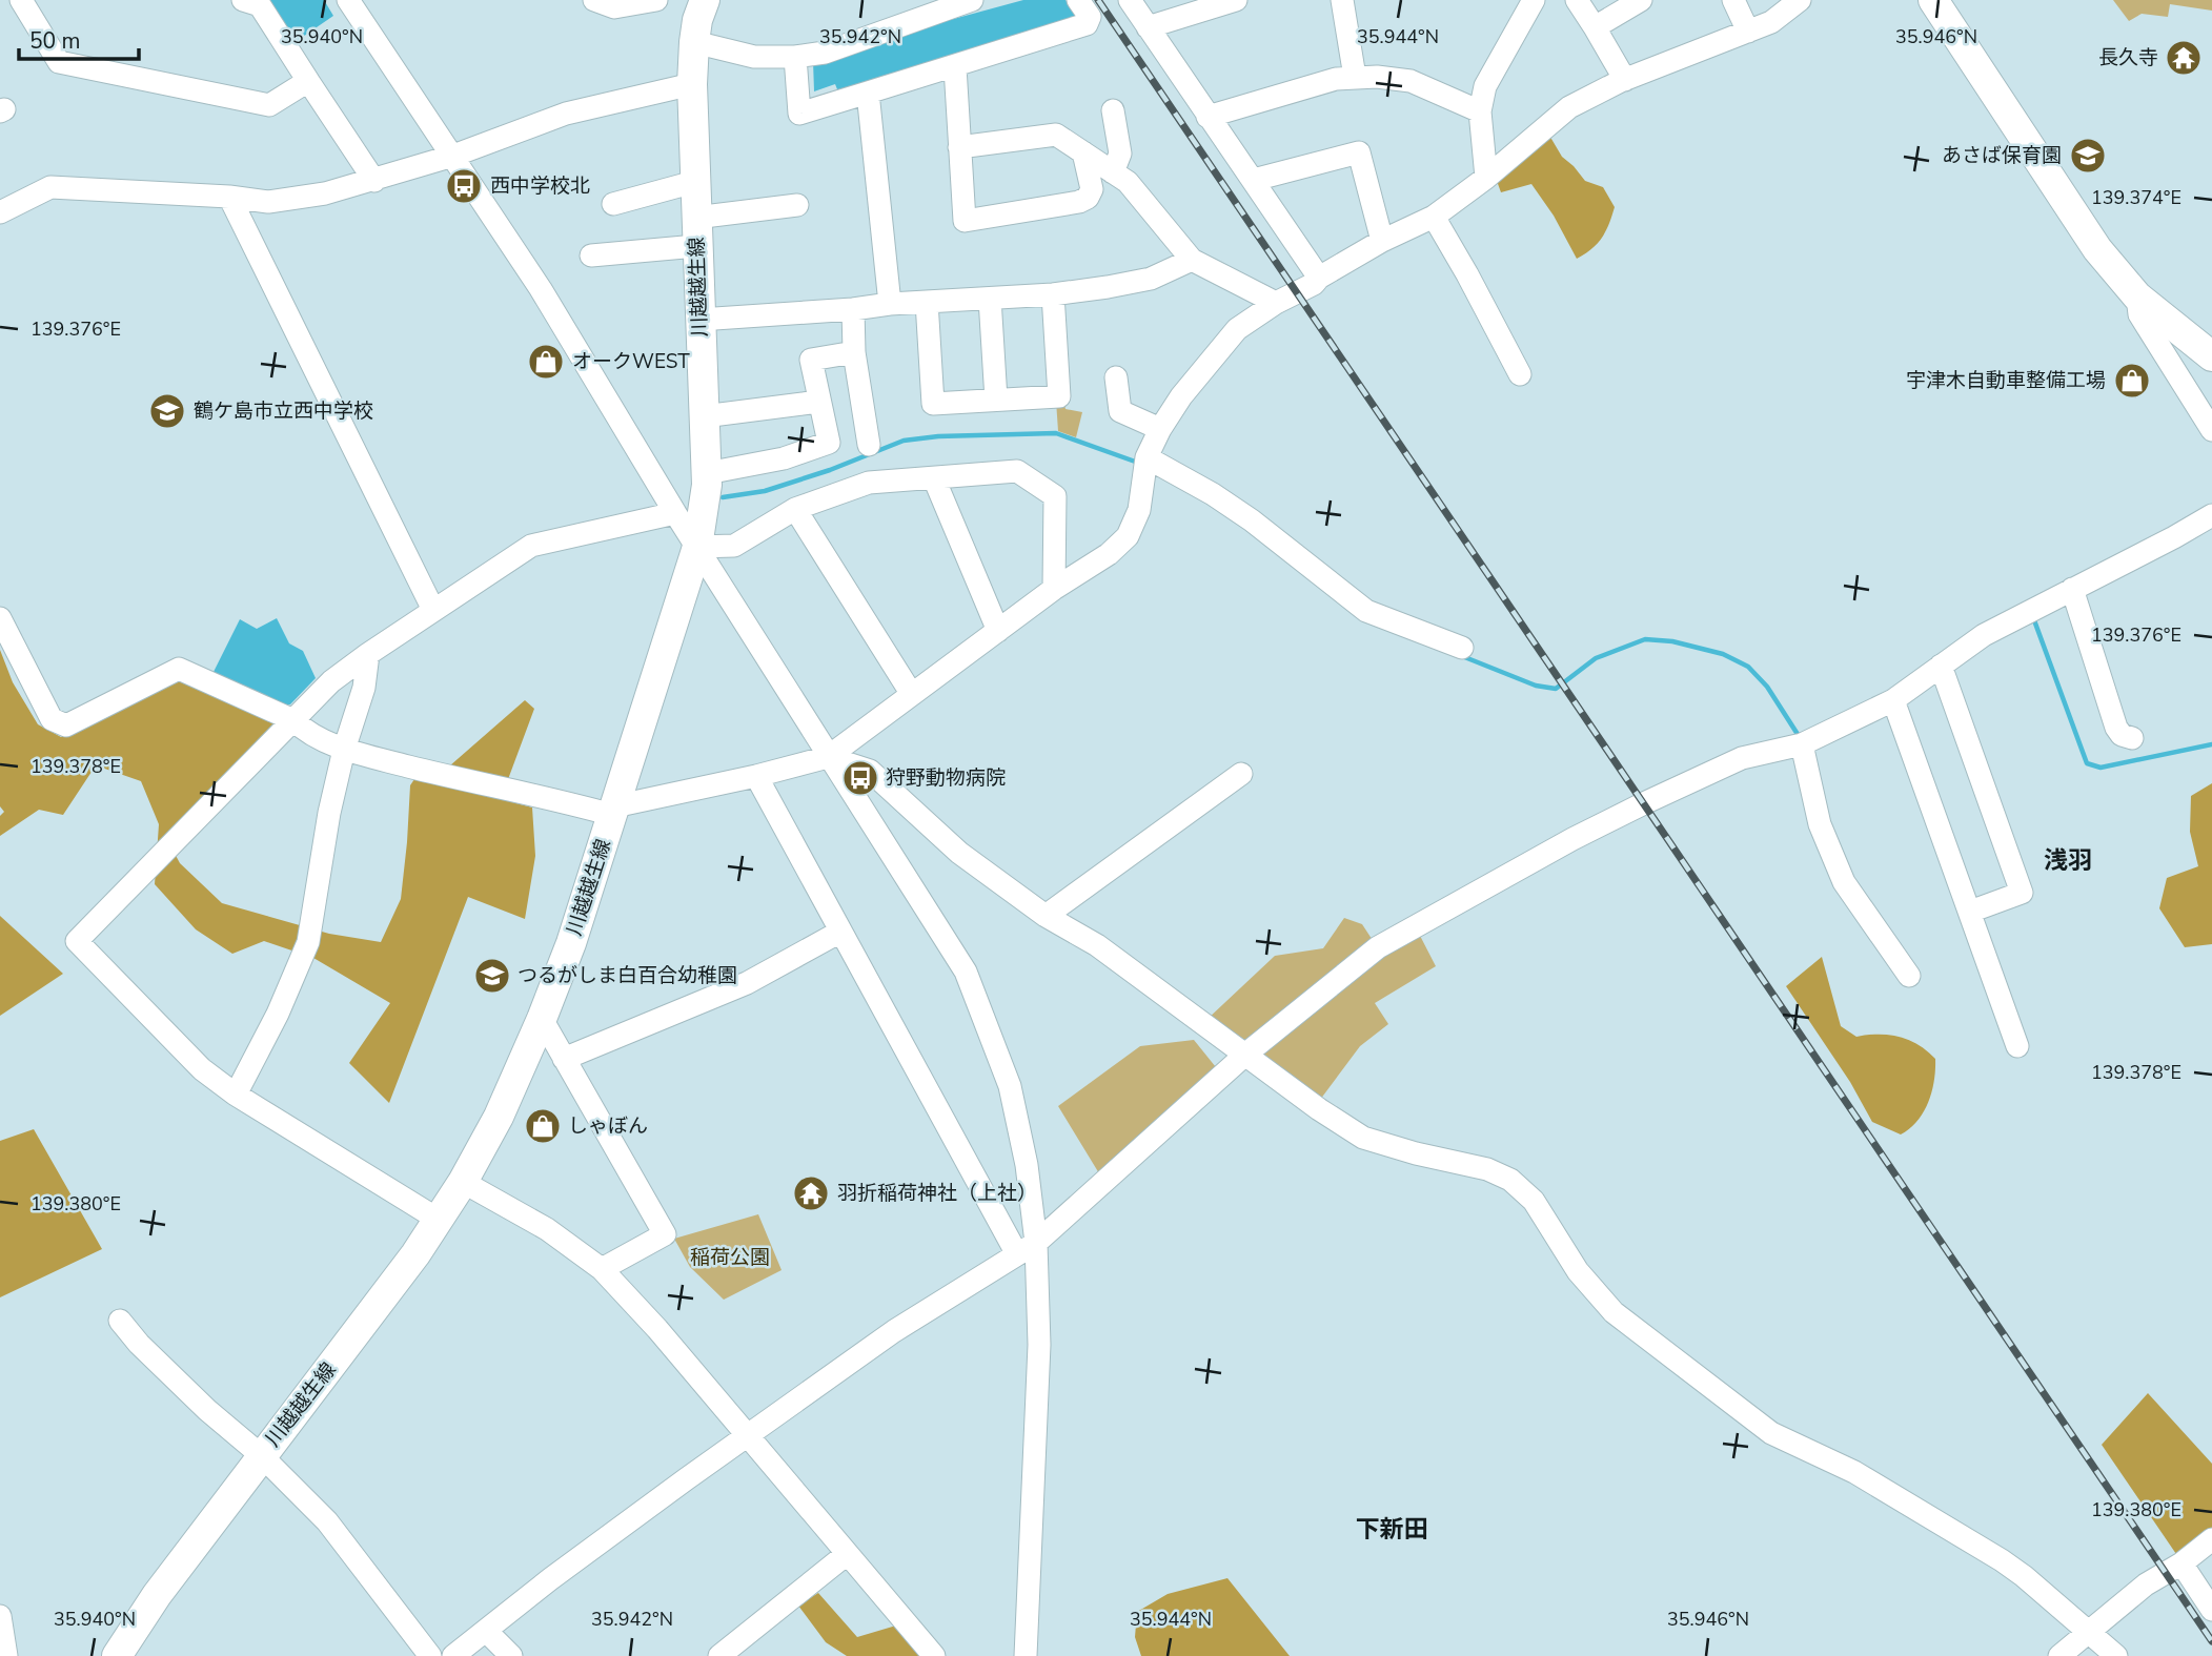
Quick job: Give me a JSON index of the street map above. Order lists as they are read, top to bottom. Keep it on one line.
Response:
{"streets":{"main road":["川越越生線"]},"districts":["浅羽","下新田"],"parks":["稲荷公園"],"places":{"temple":["長久寺","羽折稲荷神社（上社）"],"school or university":["あさば保育園","鶴ケ島市立西中学校","つるがしま白百合幼稚園"],"bus stop":["西中学校北","狩野動物病院"],"shop":["オークWEST","宇津木自動車整備工場","しゃぼん"]},"scale_bar":"50 m","coordinates":["35.940°N","35.942°N","35.944°N","35.946°N","139.374°E","139.376°E","139.378°E","139.380°E"]}
